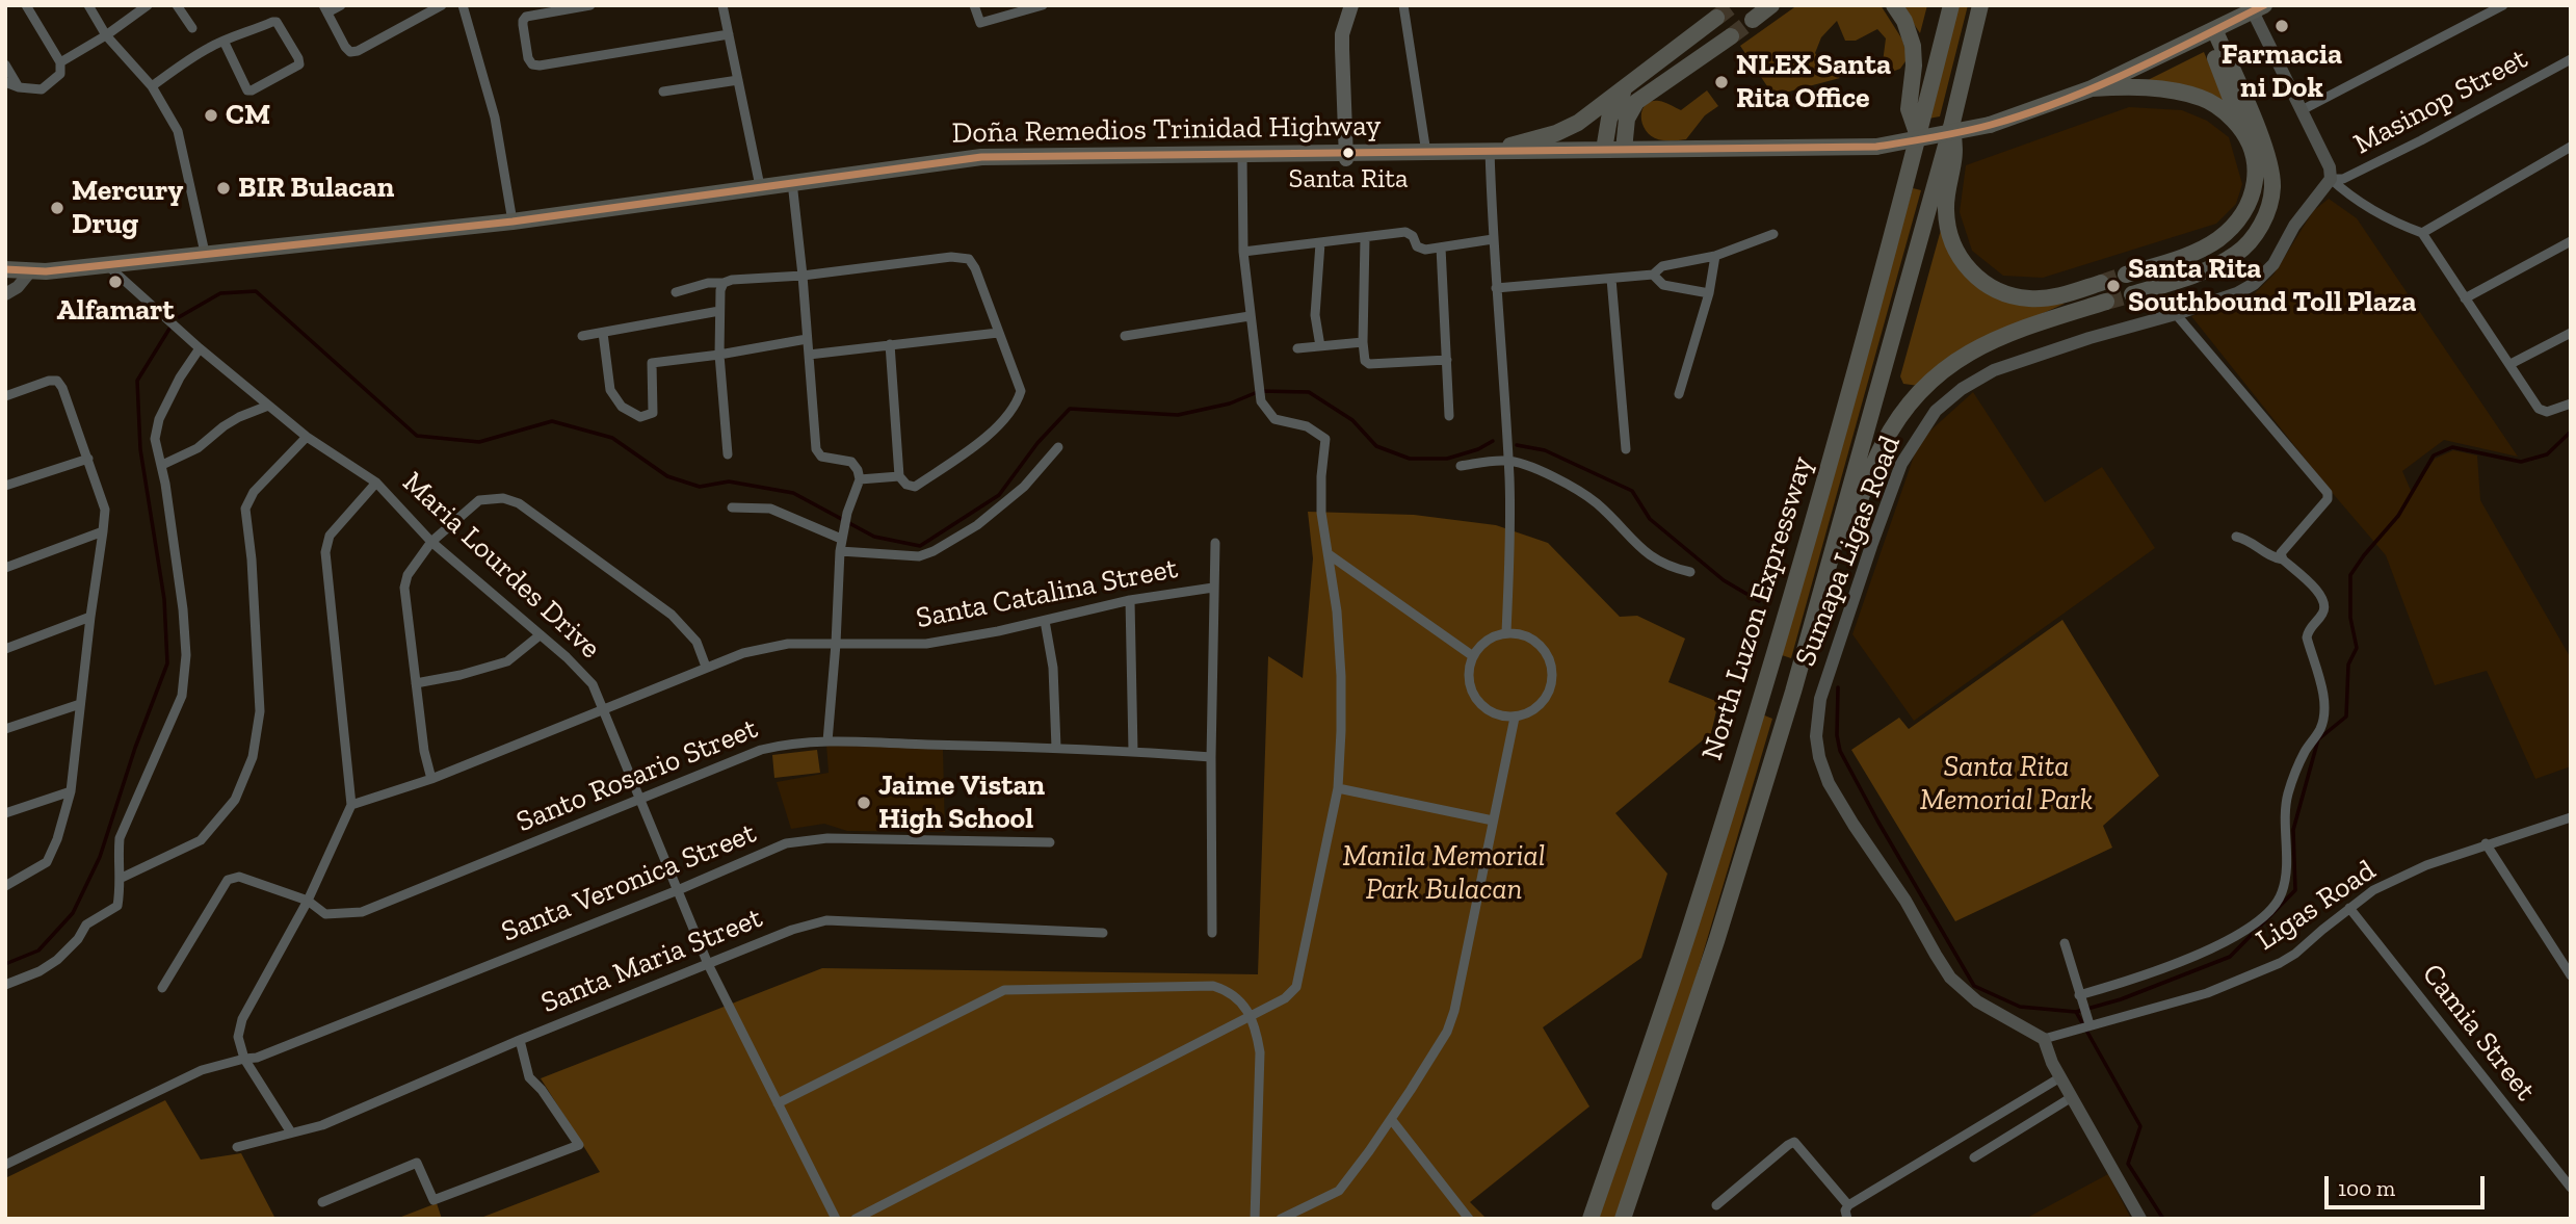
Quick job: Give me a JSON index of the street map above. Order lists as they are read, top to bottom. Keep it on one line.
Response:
{"streets":{"highway":["Doña Remedios Trinidad Highway","North Luzon Expressway"],"main road":["Sumapa Ligas Road"],"street":["Masinop Street","Maria Lourdes Drive","Santa Catalina Street","Santo Rosario Street","Santa Veronica Street","Ligas Road","Santa Maria Street","Camia Street"]},"crossings":[["Masinop Street","Sumapa Ligas Road"],["Doña Remedios Trinidad Highway","Maria Lourdes Drive"],["Sumapa Ligas Road","Ligas Road"],["Maria Lourdes Drive","Santa Catalina Street"],["Maria Lourdes Drive","Santo Rosario Street"],["Maria Lourdes Drive","Santa Veronica Street"],["Maria Lourdes Drive","Santa Maria Street"],["Ligas Road","Camia Street"]],"parks":["Santa Rita Memorial Park","Manila Memorial Park Bulacan"],"places":["Farmacia ni Dok","NLEX Santa Rita Office","CM","Santa Rita","BIR Bulacan","Mercury Drug","Alfamart","Santa Rita Southbound Toll Plaza","Jaime Vistan High School"],"scale_bar":"100 m"}
